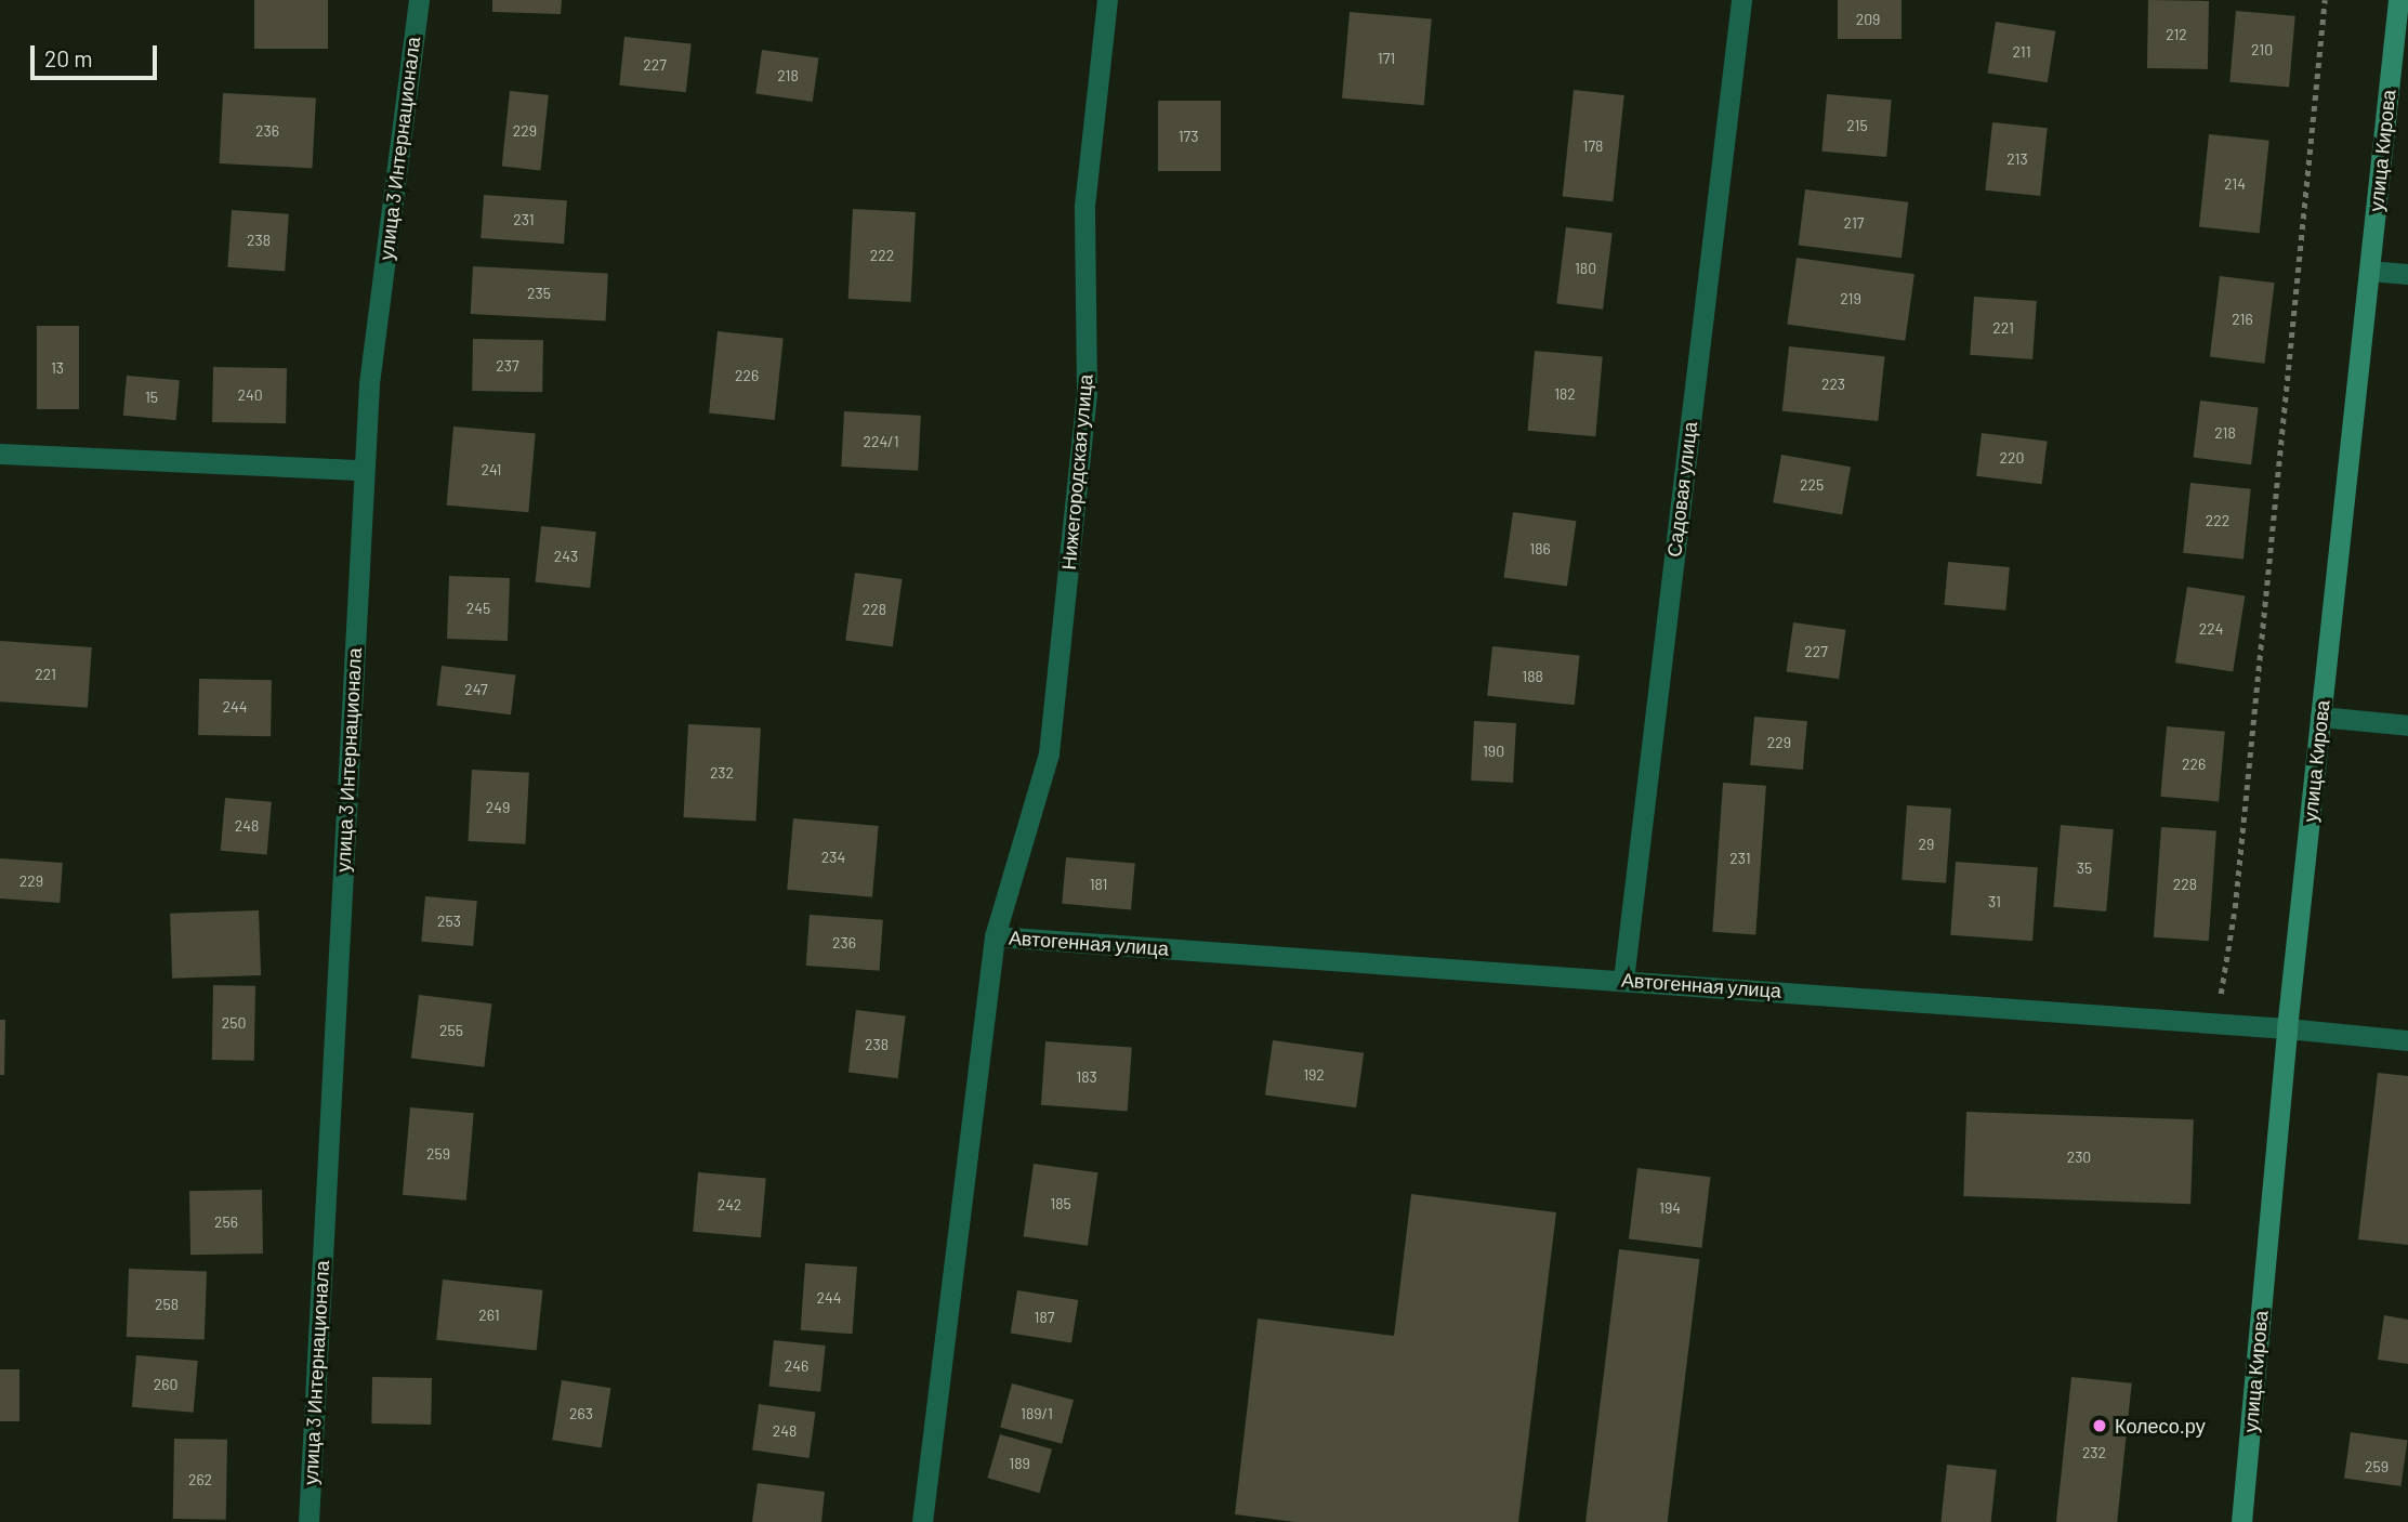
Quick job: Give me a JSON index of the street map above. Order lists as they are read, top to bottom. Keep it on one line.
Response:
{"streets":{"main road":["улица Кирова"],"street":["улица 3 Интернационала","Нижегородская улица","Садовая улица","Автогенная улица"]},"crossings":[["улица Кирова","Автогенная улица"],["Нижегородская улица","Автогенная улица"],["Садовая улица","Автогенная улица"]],"places":["Колесо.ру"],"house_numbers":["209","212","210","211","171","227","218","215","236","229","173","178","213","214","231","217","238","222","180","235","219","216","221","237","13","226","223","182","240","15","218","224/1","220","241","225","222","186","243","245","228","224","227","221","188","247","244","229","190","226","232","249","248","29","234","231","35","229","181","228","31","253","236","250","255","238","192","183","259","230","185","242","194","256","244","258","261","187","246","260","263","189/1","248","232","189","259","262"],"scale_bar":"20 m"}
